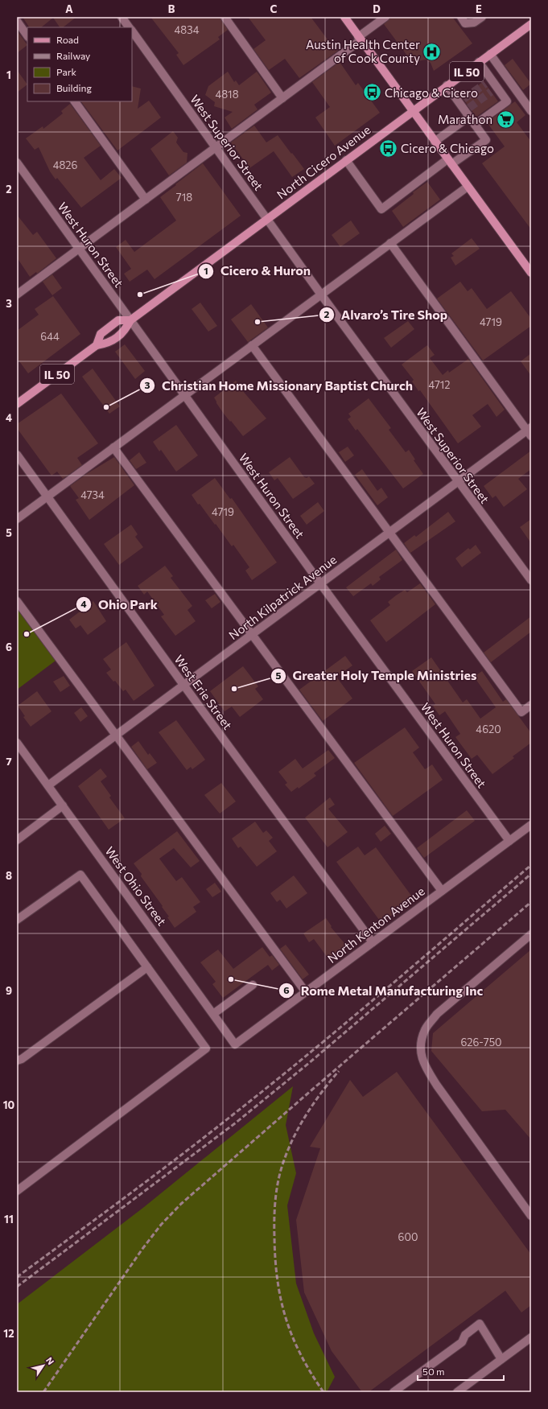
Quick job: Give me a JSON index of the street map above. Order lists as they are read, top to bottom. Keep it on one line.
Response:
{"streets":{"main road":["IL 50","North Cicero Avenue"],"street":["West Superior Street","West Huron Street","North Kilpatrick Avenue","West Erie Street","West Ohio Street","North Kenton Avenue"]},"crossings":[["West Superior Street","North Cicero Avenue"],["West Superior Street","North Kilpatrick Avenue"],["North Cicero Avenue","West Huron Street"],["West Huron Street","North Kilpatrick Avenue"],["West Huron Street","North Kenton Avenue"],["North Kilpatrick Avenue","West Erie Street"],["North Kilpatrick Avenue","West Ohio Street"],["West Erie Street","North Kenton Avenue"],["West Ohio Street","North Kenton Avenue"]],"places":{"hospital":["Austin Health Center of Cook County"],"bus stop":["Chicago & Cicero","Cicero & Chicago"],"supermarket":["Marathon"],"other":["Cicero & Huron","Alvaro’s Tire Shop","Christian Home Missionary Baptist Church","Ohio Park","Greater Holy Temple Ministries","Rome Metal Manufacturing Inc"]},"house_numbers":["4834","4818","4826","718","4719","644","4712","4734","4719","4620","626-750","600"],"legend":["Road","Railway","Park","Building"],"scale_bar":"50 m","north":"top right","grid":{"columns":["A","B","C","D","E"],"rows":["1","2","3","4","5","6","7","8","9","10","11","12"]}}
